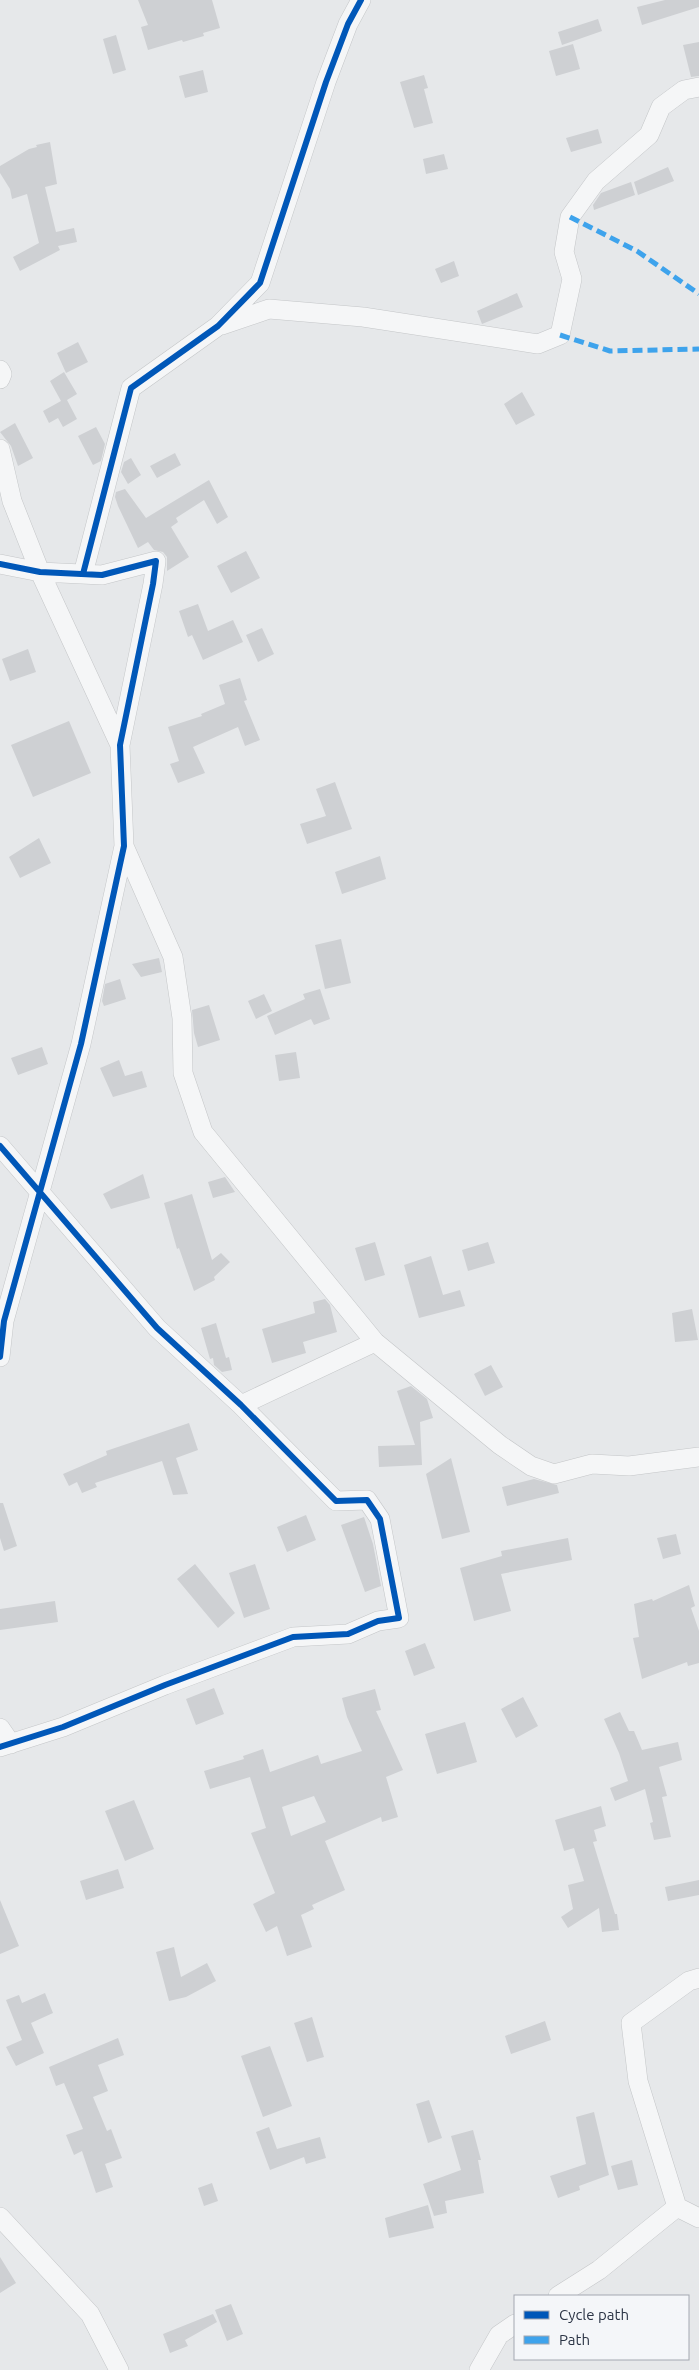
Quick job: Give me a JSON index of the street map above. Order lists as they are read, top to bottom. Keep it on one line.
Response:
{"legend":["Cycle path","Path"]}
